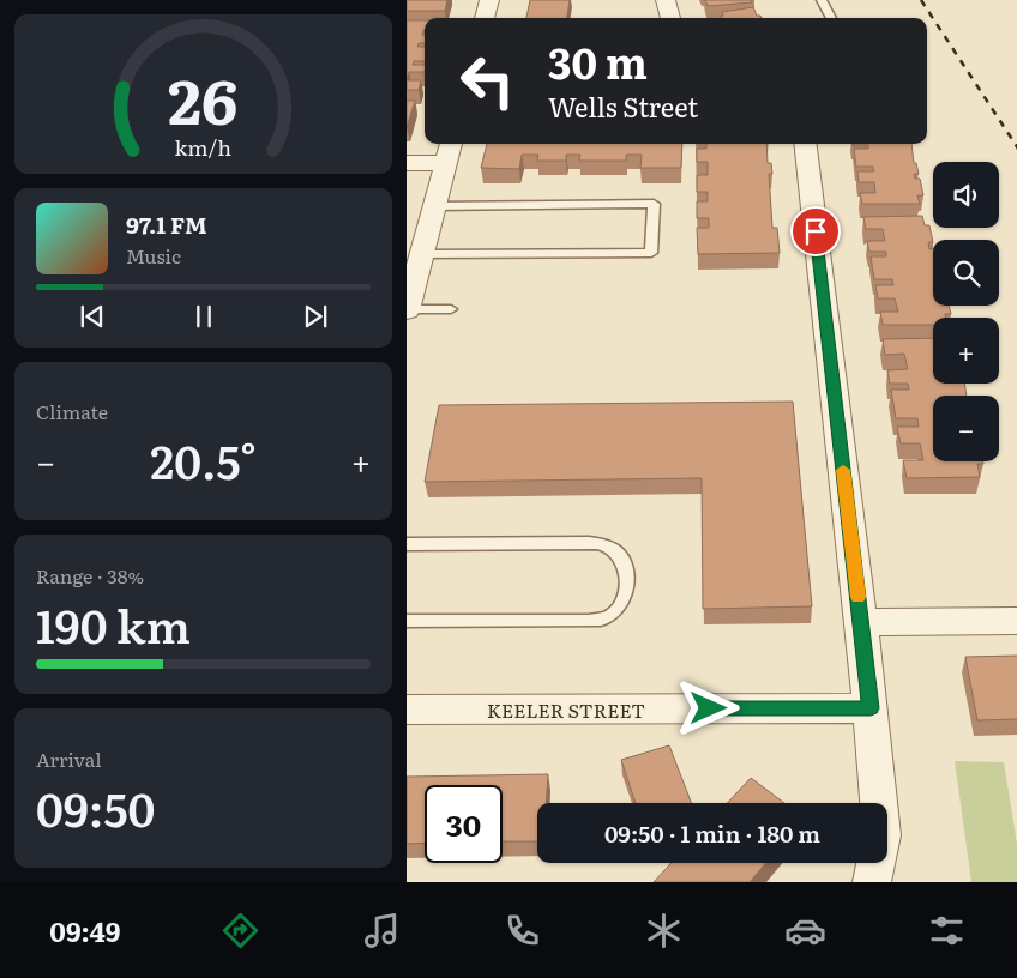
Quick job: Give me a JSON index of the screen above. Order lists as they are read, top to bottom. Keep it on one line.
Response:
{"streets":{"street":["KEELER STREET"]},"page":{"turn":["30 m","Wells Street"],"map_buttons":["+","−"],"song":["97.1 FM","Music"],"tile":["Climate",["Range · 38%","190 km"],["Arrival","09:50"]],"heat":["−","20.5°","+"],"limit":"30","trip":"09:50 · 1 min · 180 m","tabs":"09:49","gauge":["26","km/h"]}}
